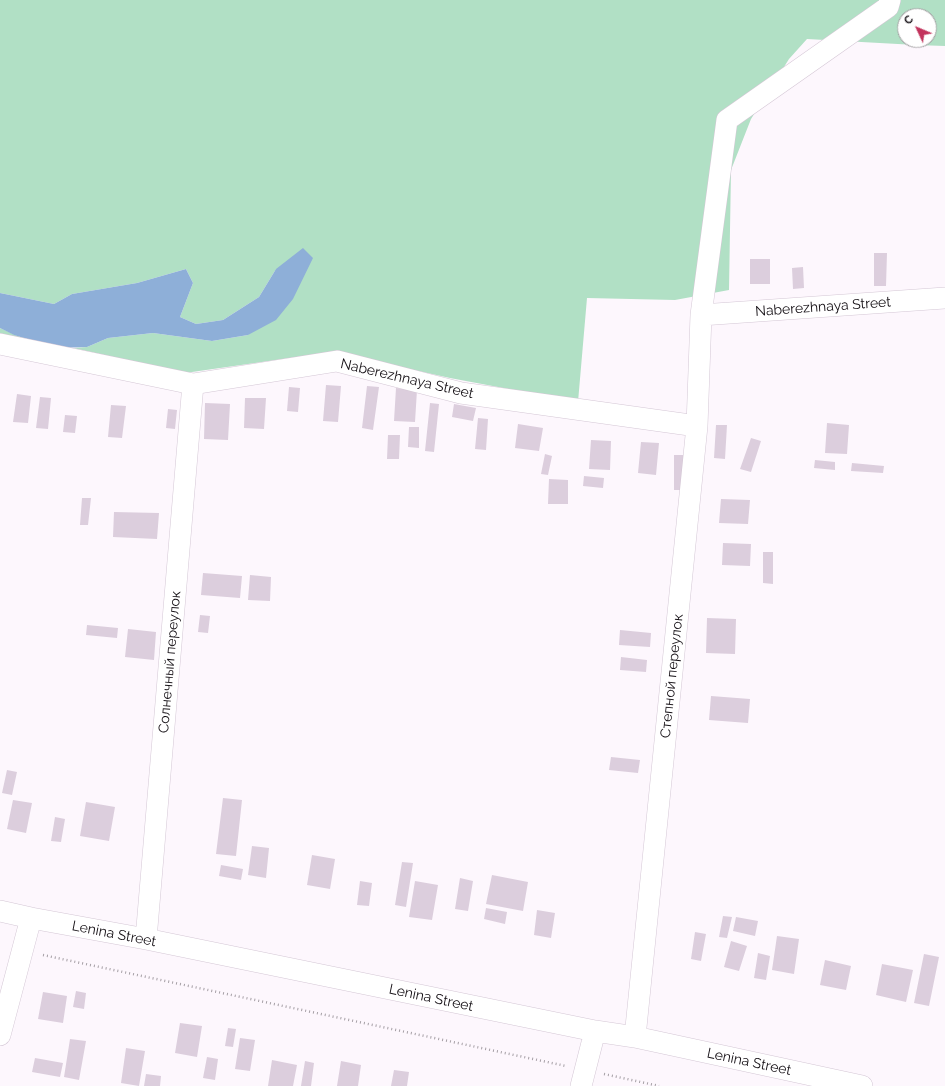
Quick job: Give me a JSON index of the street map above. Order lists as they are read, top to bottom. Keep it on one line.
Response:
{"streets":{"street":["Naberezhnaya Street","Солнечный переулок","Степной переулок","Lenina Street"]},"crossings":[["Naberezhnaya Street","Солнечный переулок"],["Naberezhnaya Street","Степной переулок"],["Солнечный переулок","Lenina Street"],["Степной переулок","Lenina Street"]],"north":"top left"}
